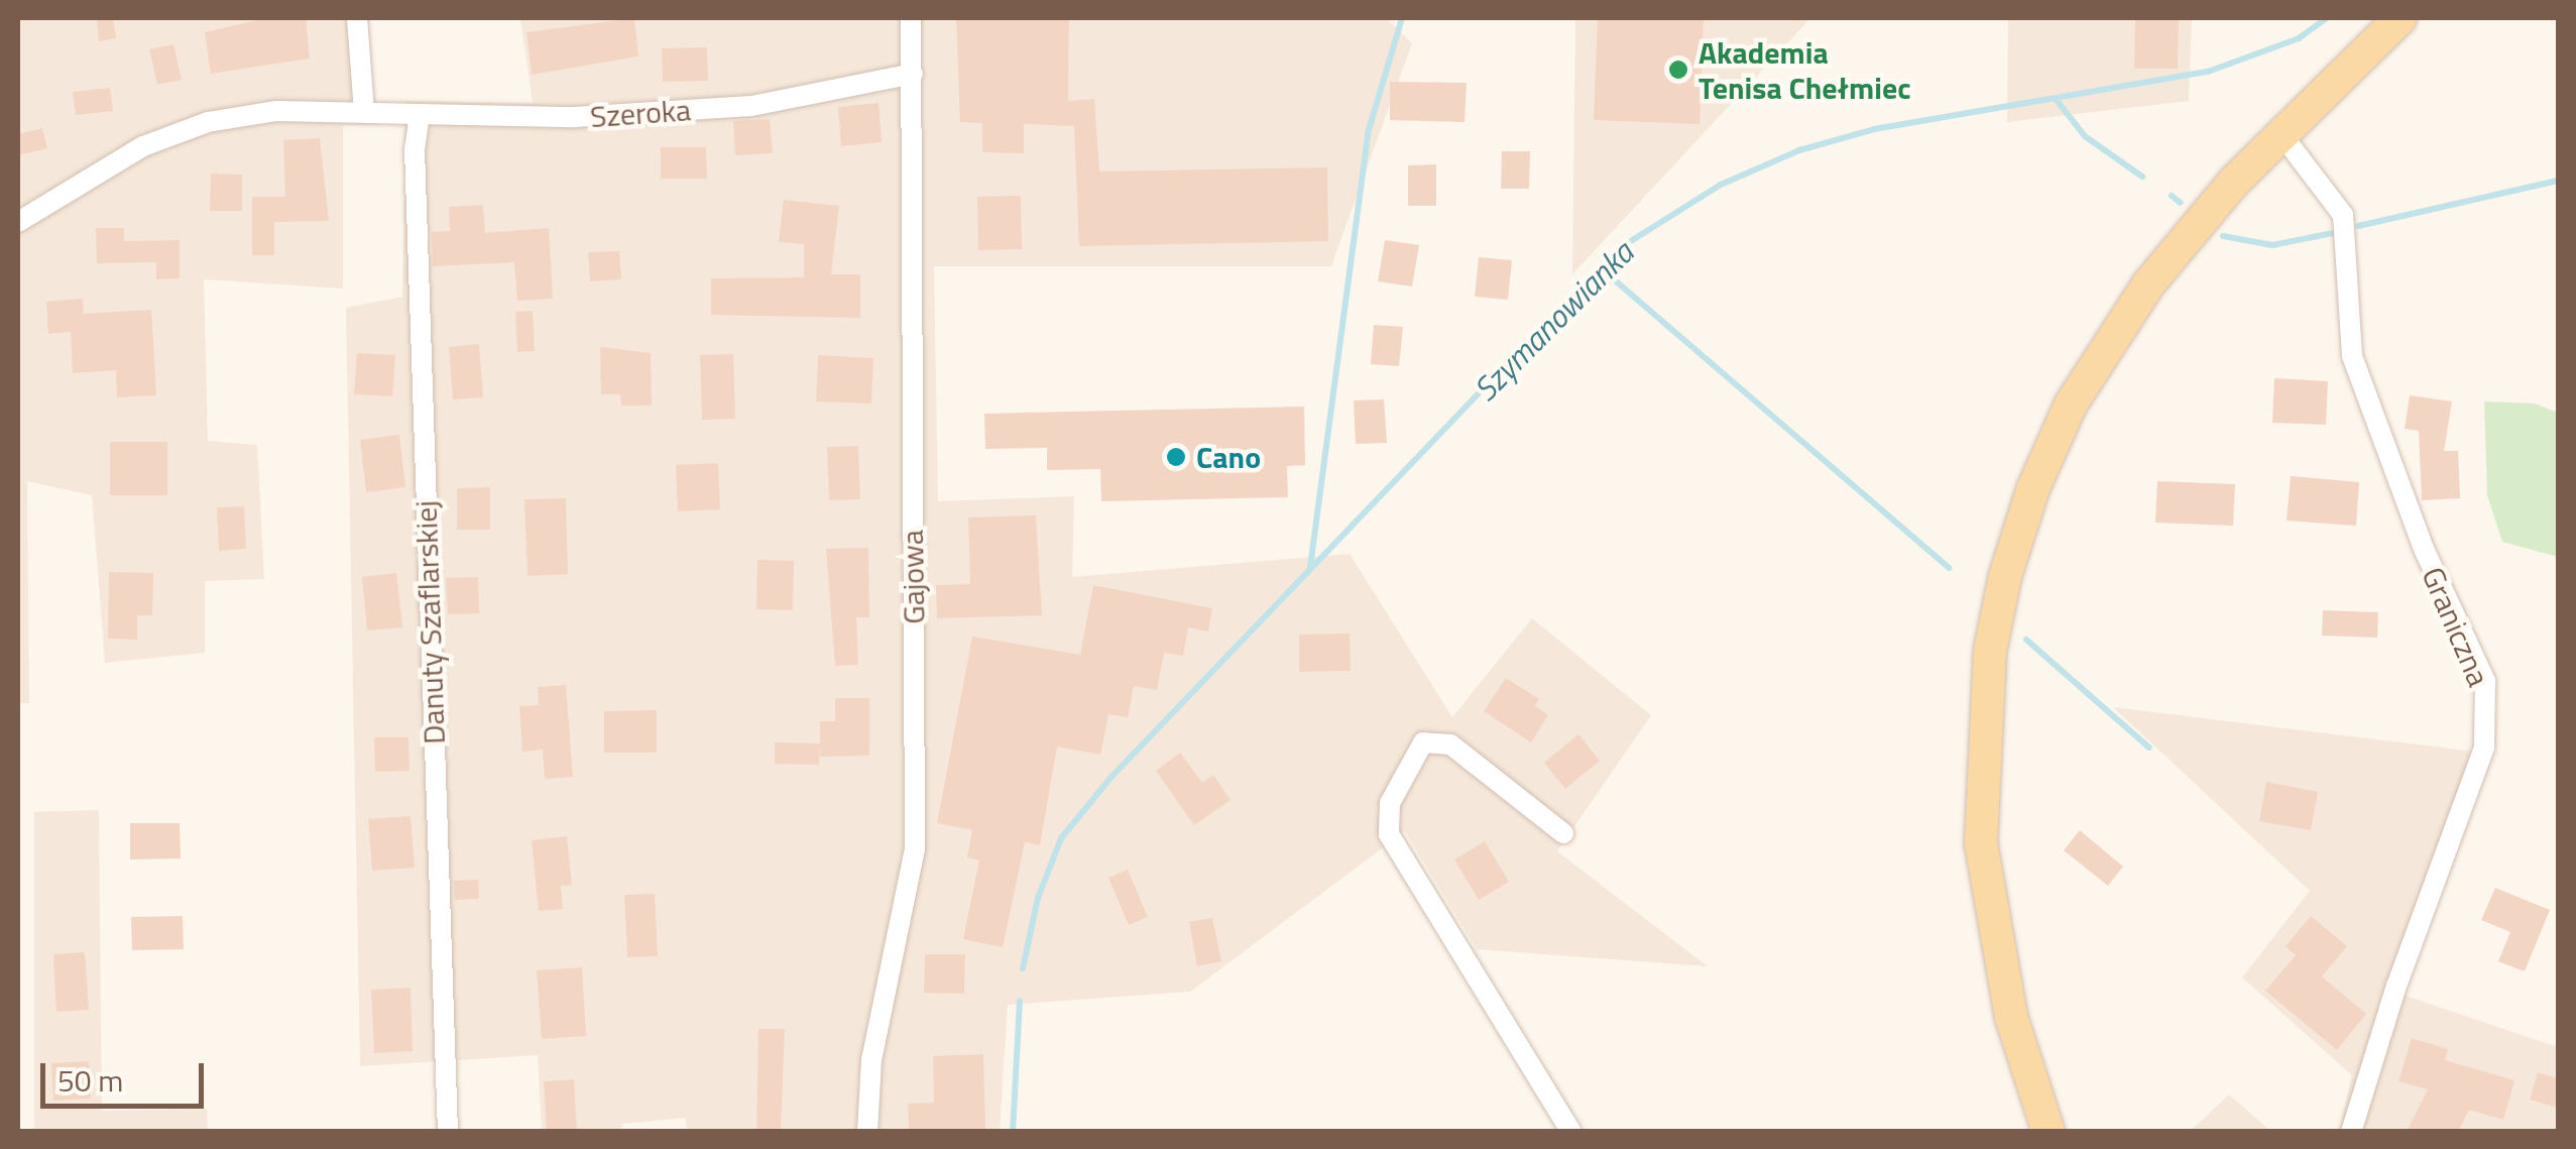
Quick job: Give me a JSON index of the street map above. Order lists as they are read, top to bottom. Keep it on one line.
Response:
{"streets":{"street":["Szeroka","Gajowa","Danuty Szaflarskiej","Graniczna"]},"crossings":[["Szeroka","Gajowa"],["Szeroka","Danuty Szaflarskiej"]],"water":["Szymanowianka"],"places":["Akademia Tenisa Chełmiec","Cano"],"scale_bar":"50 m"}
